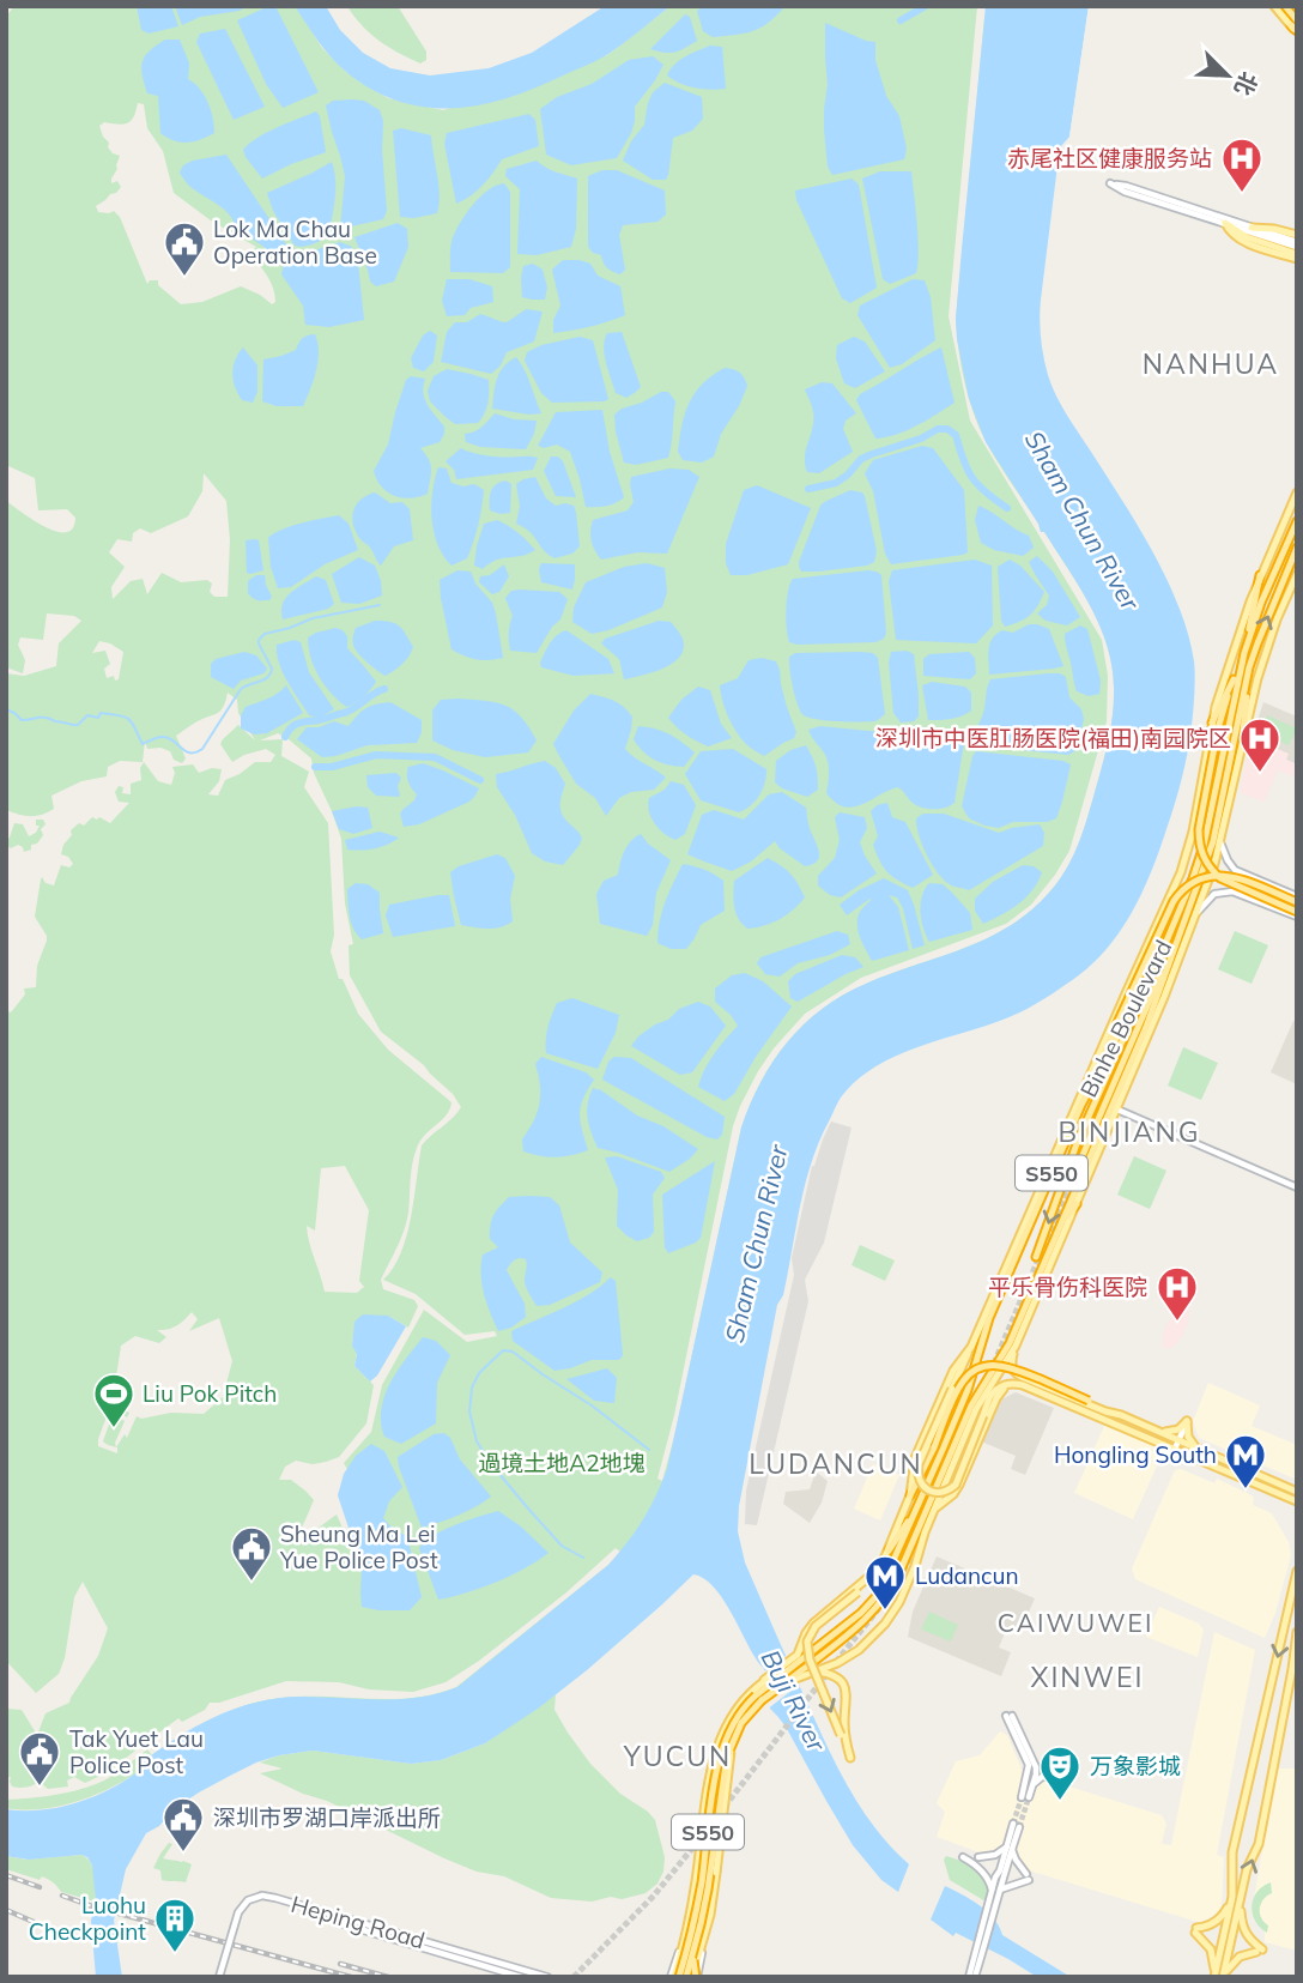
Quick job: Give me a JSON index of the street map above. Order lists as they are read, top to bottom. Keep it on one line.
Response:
{"streets":{"highway":["Binhe Boulevard","S550"],"main road":["Heping Road"]},"crossings":[["Binhe Boulevard","S550"]],"districts":["NANHUA","BINJIANG","LUDANCUN","CAIWUWEI","XINWEI","YUCUN"],"water":["Sham Chun River","Buji River"],"parks":["過境土地A2地塊"],"places":{"hospital":["赤尾社区健康服务站","深圳市中医肛肠医院(福田)南园院区","平乐骨伤科医院"],"public building":["Lok Ma Chau Operation Base","Sheung Ma Lei Yue Police Post","Tak Yuet Lau Police Post","深圳市罗湖口岸派出所"],"sports":["Liu Pok Pitch"],"metro station":["Hongling South","Ludancun"],"theatre":["万象影城"],"building":["Luohu Checkpoint"]},"north":"bottom right"}
